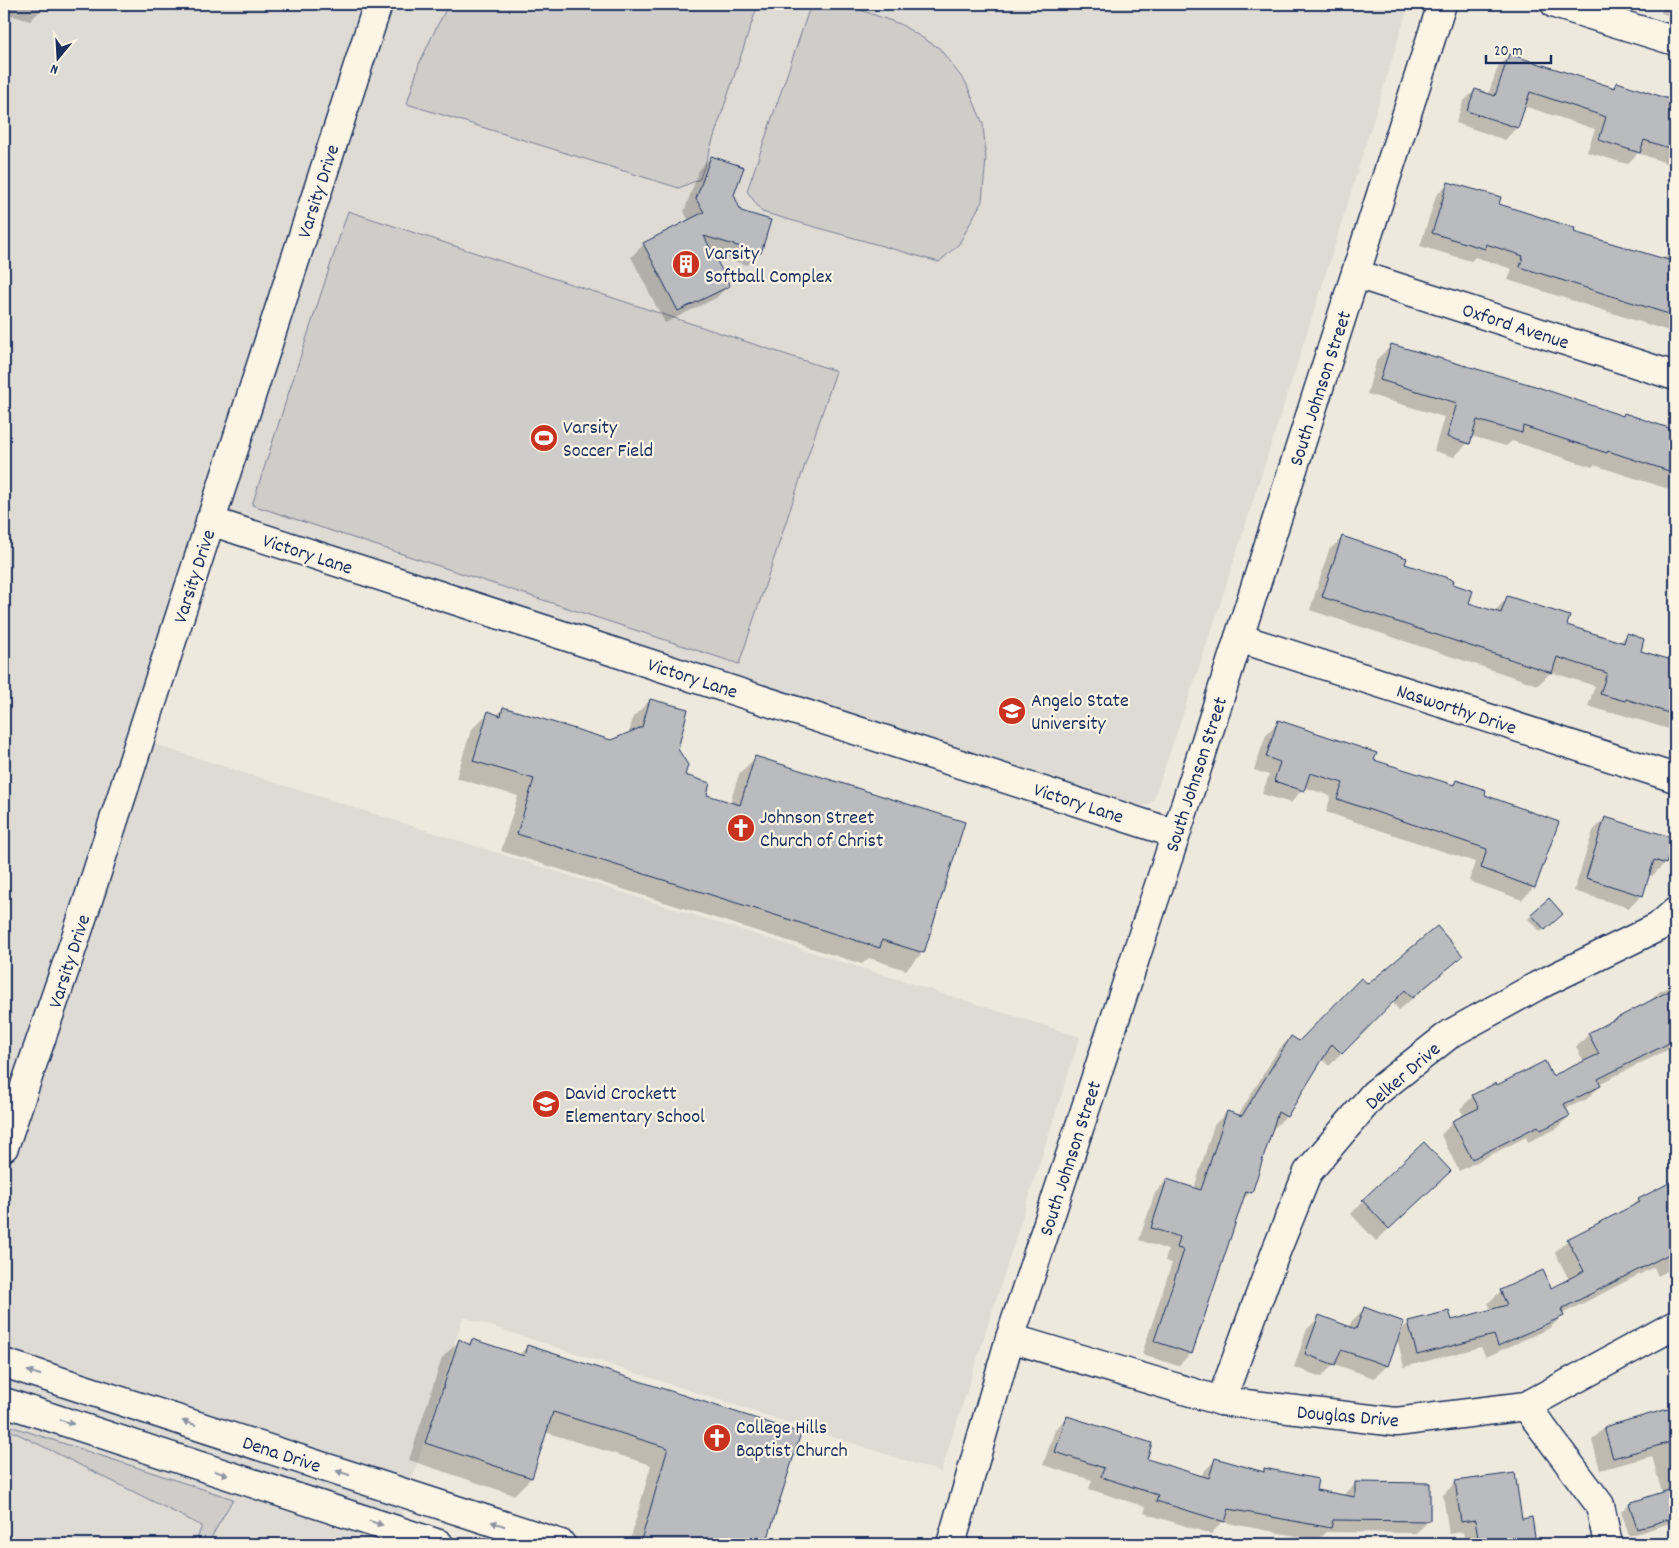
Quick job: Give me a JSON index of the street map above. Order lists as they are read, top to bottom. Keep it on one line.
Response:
{"streets":{"street":["Varsity Drive","Oxford Avenue","South Johnson Street","Victory Lane","Nasworthy Drive","Delker Drive","Douglas Drive","Dena Drive"]},"crossings":[["Varsity Drive","Victory Lane"],["Oxford Avenue","South Johnson Street"],["South Johnson Street","Victory Lane"],["South Johnson Street","Nasworthy Drive"],["South Johnson Street","Douglas Drive"],["Delker Drive","Douglas Drive"]],"places":{"building":["Varsity Softball Complex"],"sports":["Varsity Soccer Field"],"school or university":["Angelo State University","David Crockett Elementary School"],"church":["Johnson Street Church of Christ","College Hills Baptist Church"]},"scale_bar":"20 m","north":"bottom"}
